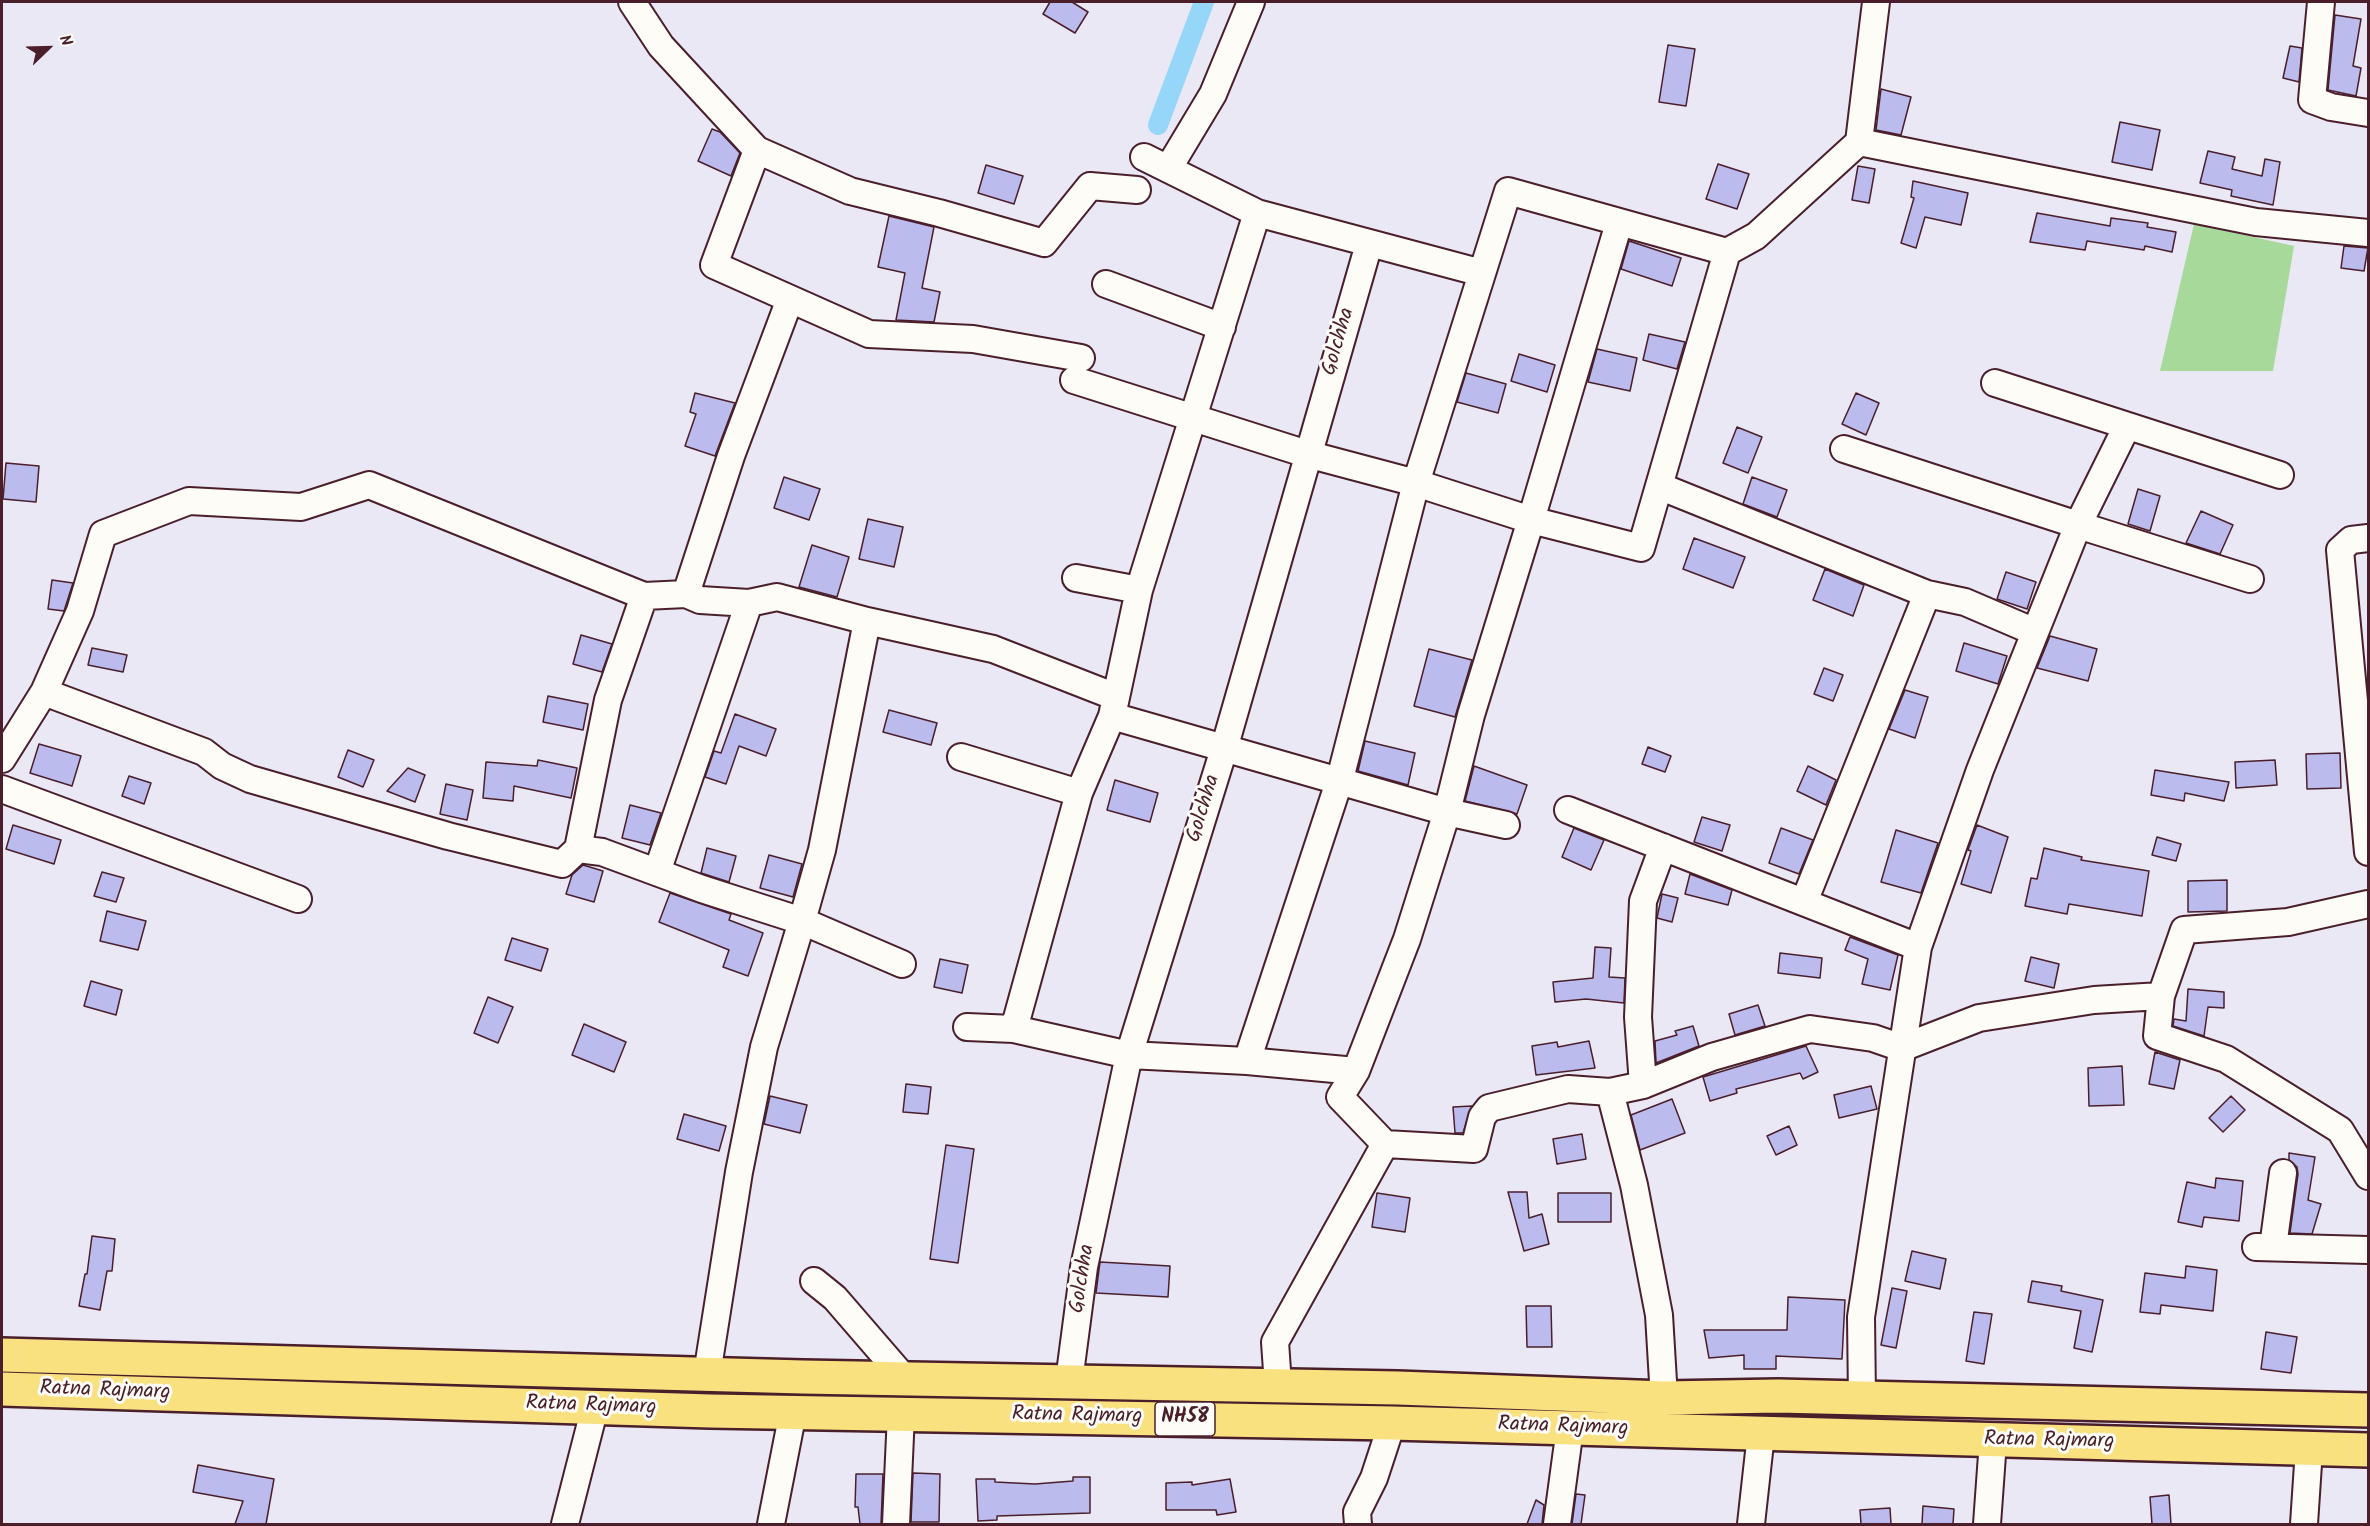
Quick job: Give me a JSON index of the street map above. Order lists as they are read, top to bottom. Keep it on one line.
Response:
{"streets":{"highway":["Ratna Rajmarg","NH58"],"street":["Golchha"]},"crossings":[["Golchha","Ratna Rajmarg"]],"north":"top right"}
